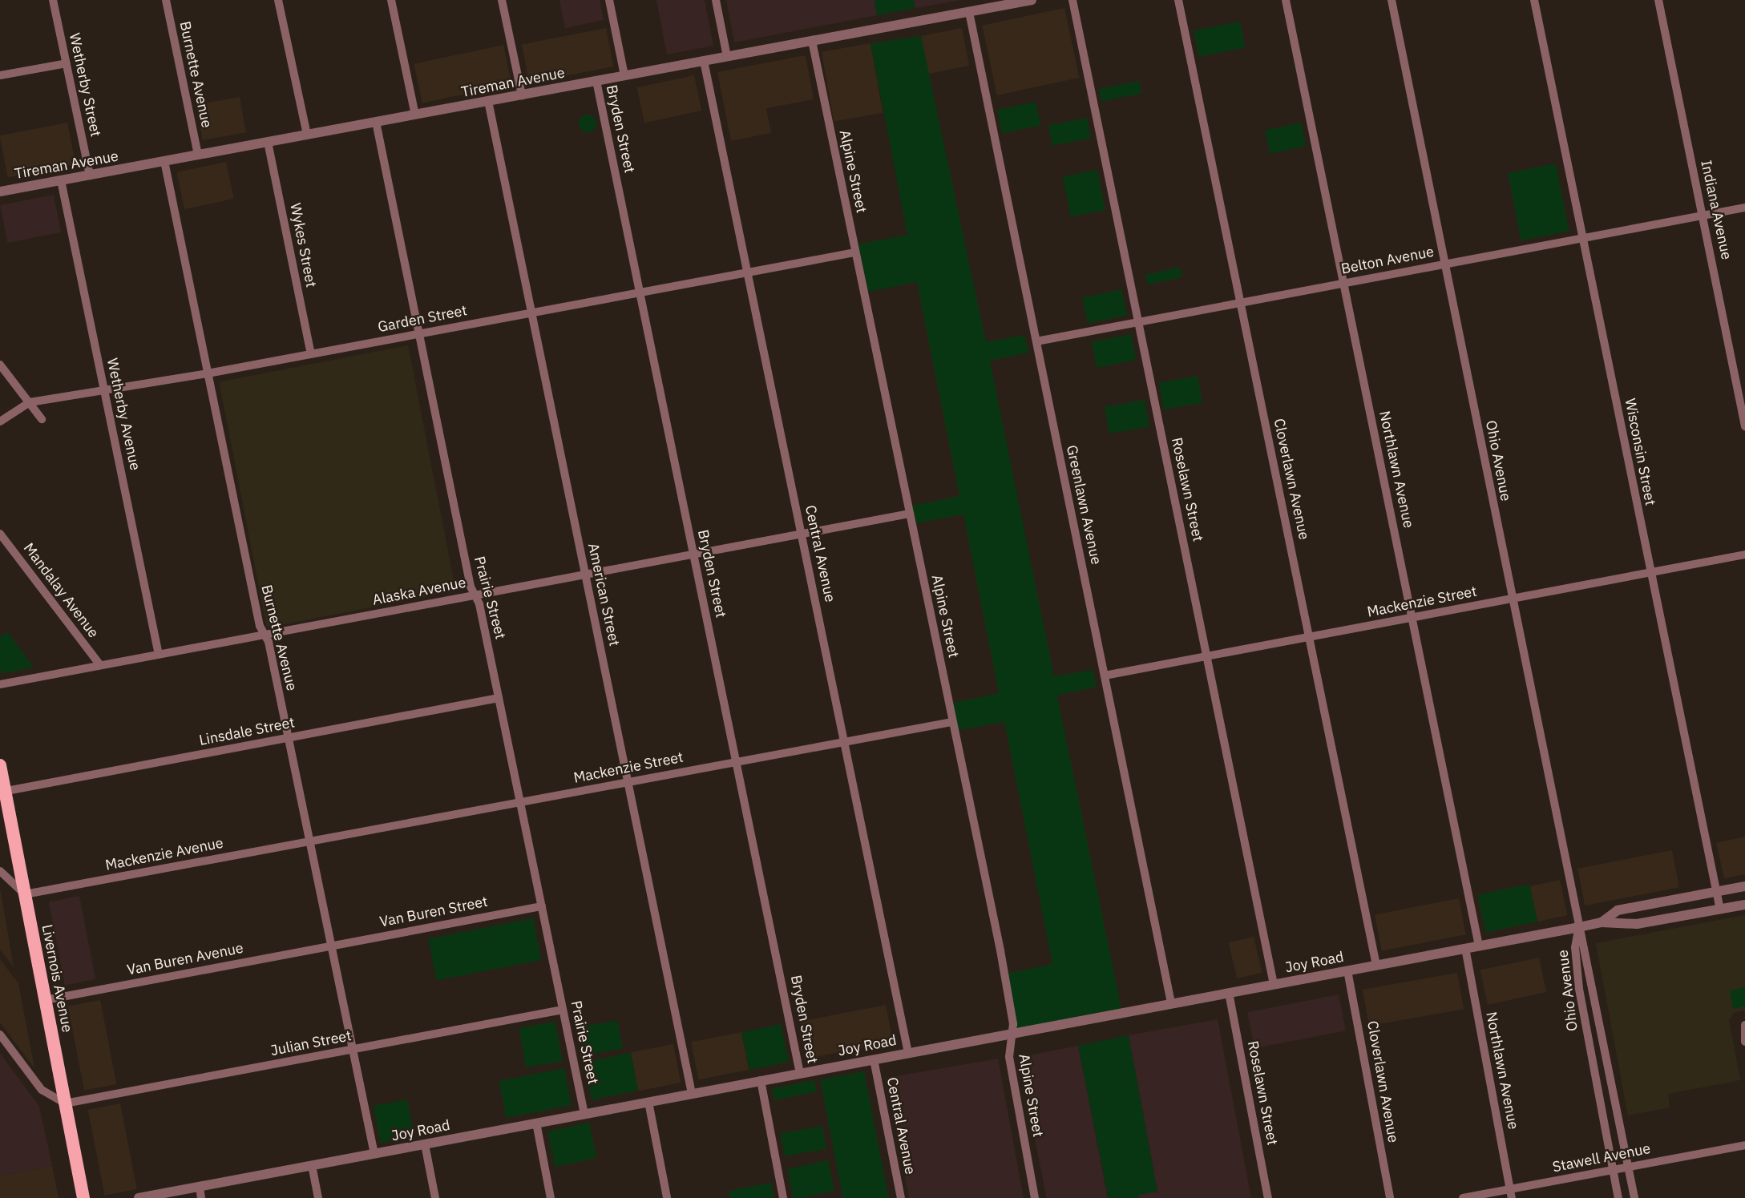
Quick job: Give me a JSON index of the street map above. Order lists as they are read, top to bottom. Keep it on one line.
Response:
{"streets":{"main road":["Livernois Avenue"],"street":["Burnette Avenue","Tireman Avenue","Wetherby Street","Bryden Street","Alpine Street","Indiana Avenue","Wykes Street","Belton Avenue","Garden Street","Wetherby Avenue","Wisconsin Street","Ohio Avenue","Northlawn Avenue","Cloverlawn Avenue","Roselawn Street","Greenlawn Avenue","Central Avenue","Mandalay Avenue","Alaska Avenue","American Street","Prairie Street","Mackenzie Street","Linsdale Street","Mackenzie Avenue","Van Buren Street","Van Buren Avenue","Joy Road","Julian Street","Stawell Avenue"]},"crossings":[["Burnette Avenue","Tireman Avenue"],["Burnette Avenue","Garden Street"],["Burnette Avenue","Alaska Avenue"],["Burnette Avenue","Mackenzie Street"],["Burnette Avenue","Linsdale Street"],["Burnette Avenue","Mackenzie Avenue"],["Burnette Avenue","Van Buren Street"],["Burnette Avenue","Van Buren Avenue"],["Burnette Avenue","Joy Road"],["Burnette Avenue","Julian Street"],["Tireman Avenue","Wetherby Street"],["Tireman Avenue","Bryden Street"],["Tireman Avenue","Alpine Street"],["Tireman Avenue","Wykes Street"],["Tireman Avenue","Wetherby Avenue"],["Tireman Avenue","Greenlawn Avenue"],["Tireman Avenue","Central Avenue"],["Tireman Avenue","American Street"],["Tireman Avenue","Prairie Street"],["Bryden Street","Garden Street"],["Bryden Street","Alaska Avenue"],["Bryden Street","Mackenzie Street"],["Bryden Street","Joy Road"],["Alpine Street","Garden Street"],["Alpine Street","Alaska Avenue"],["Alpine Street","Mackenzie Street"],["Alpine Street","Joy Road"],["Indiana Avenue","Belton Avenue"],["Wykes Street","Garden Street"],["Belton Avenue","Wisconsin Street"],["Belton Avenue","Ohio Avenue"],["Belton Avenue","Northlawn Avenue"],["Belton Avenue","Cloverlawn Avenue"],["Belton Avenue","Roselawn Street"],["Belton Avenue","Greenlawn Avenue"],["Garden Street","Wetherby Avenue"],["Garden Street","Central Avenue"],["Garden Street","American Street"],["Garden Street","Prairie Street"],["Wetherby Avenue","Alaska Avenue"],["Wisconsin Street","Mackenzie Street"],["Wisconsin Street","Joy Road"],["Ohio Avenue","Mackenzie Street"],["Ohio Avenue","Joy Road"],["Ohio Avenue","Stawell Avenue"],["Northlawn Avenue","Mackenzie Street"],["Northlawn Avenue","Joy Road"],["Northlawn Avenue","Stawell Avenue"],["Cloverlawn Avenue","Mackenzie Street"],["Cloverlawn Avenue","Joy Road"],["Roselawn Street","Mackenzie Street"],["Roselawn Street","Joy Road"],["Greenlawn Avenue","Mackenzie Street"],["Greenlawn Avenue","Joy Road"],["Central Avenue","Alaska Avenue"],["Central Avenue","Mackenzie Street"],["Central Avenue","Joy Road"],["Mandalay Avenue","Alaska Avenue"],["Alaska Avenue","American Street"],["Alaska Avenue","Prairie Street"],["American Street","Mackenzie Street"],["American Street","Joy Road"],["Prairie Street","Mackenzie Street"],["Prairie Street","Linsdale Street"],["Prairie Street","Van Buren Street"],["Prairie Street","Joy Road"],["Prairie Street","Julian Street"],["Mackenzie Street","Mackenzie Avenue"],["Linsdale Street","Livernois Avenue"],["Mackenzie Avenue","Livernois Avenue"],["Van Buren Street","Van Buren Avenue"],["Van Buren Avenue","Livernois Avenue"],["Livernois Avenue","Julian Street"]]}
